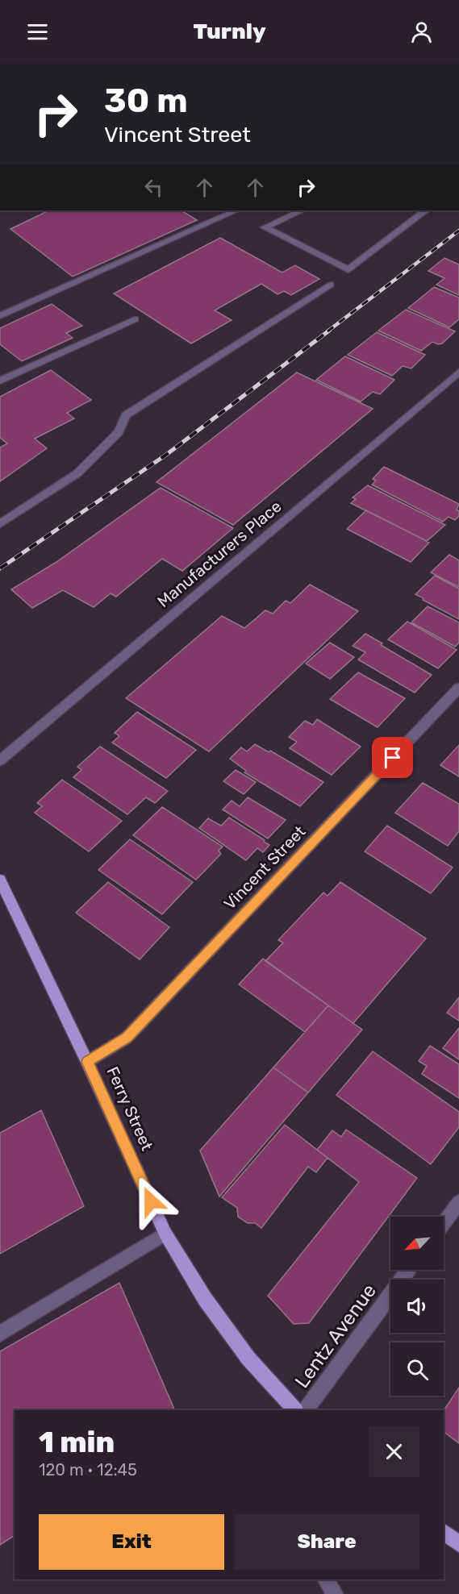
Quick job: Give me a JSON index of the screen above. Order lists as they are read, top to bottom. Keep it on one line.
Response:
{"streets":{"main road":["Ferry Street"],"street":["Manufacturers Place","Vincent Street","Lentz Avenue"]},"crossings":[["Vincent Street","Ferry Street"]],"north":"bottom left","page":{"header":"Turnly","turn":["30 m","Vincent Street"],"heading":["1 min","120 m · 12:45"],"buttons":["Exit","Share"]}}
